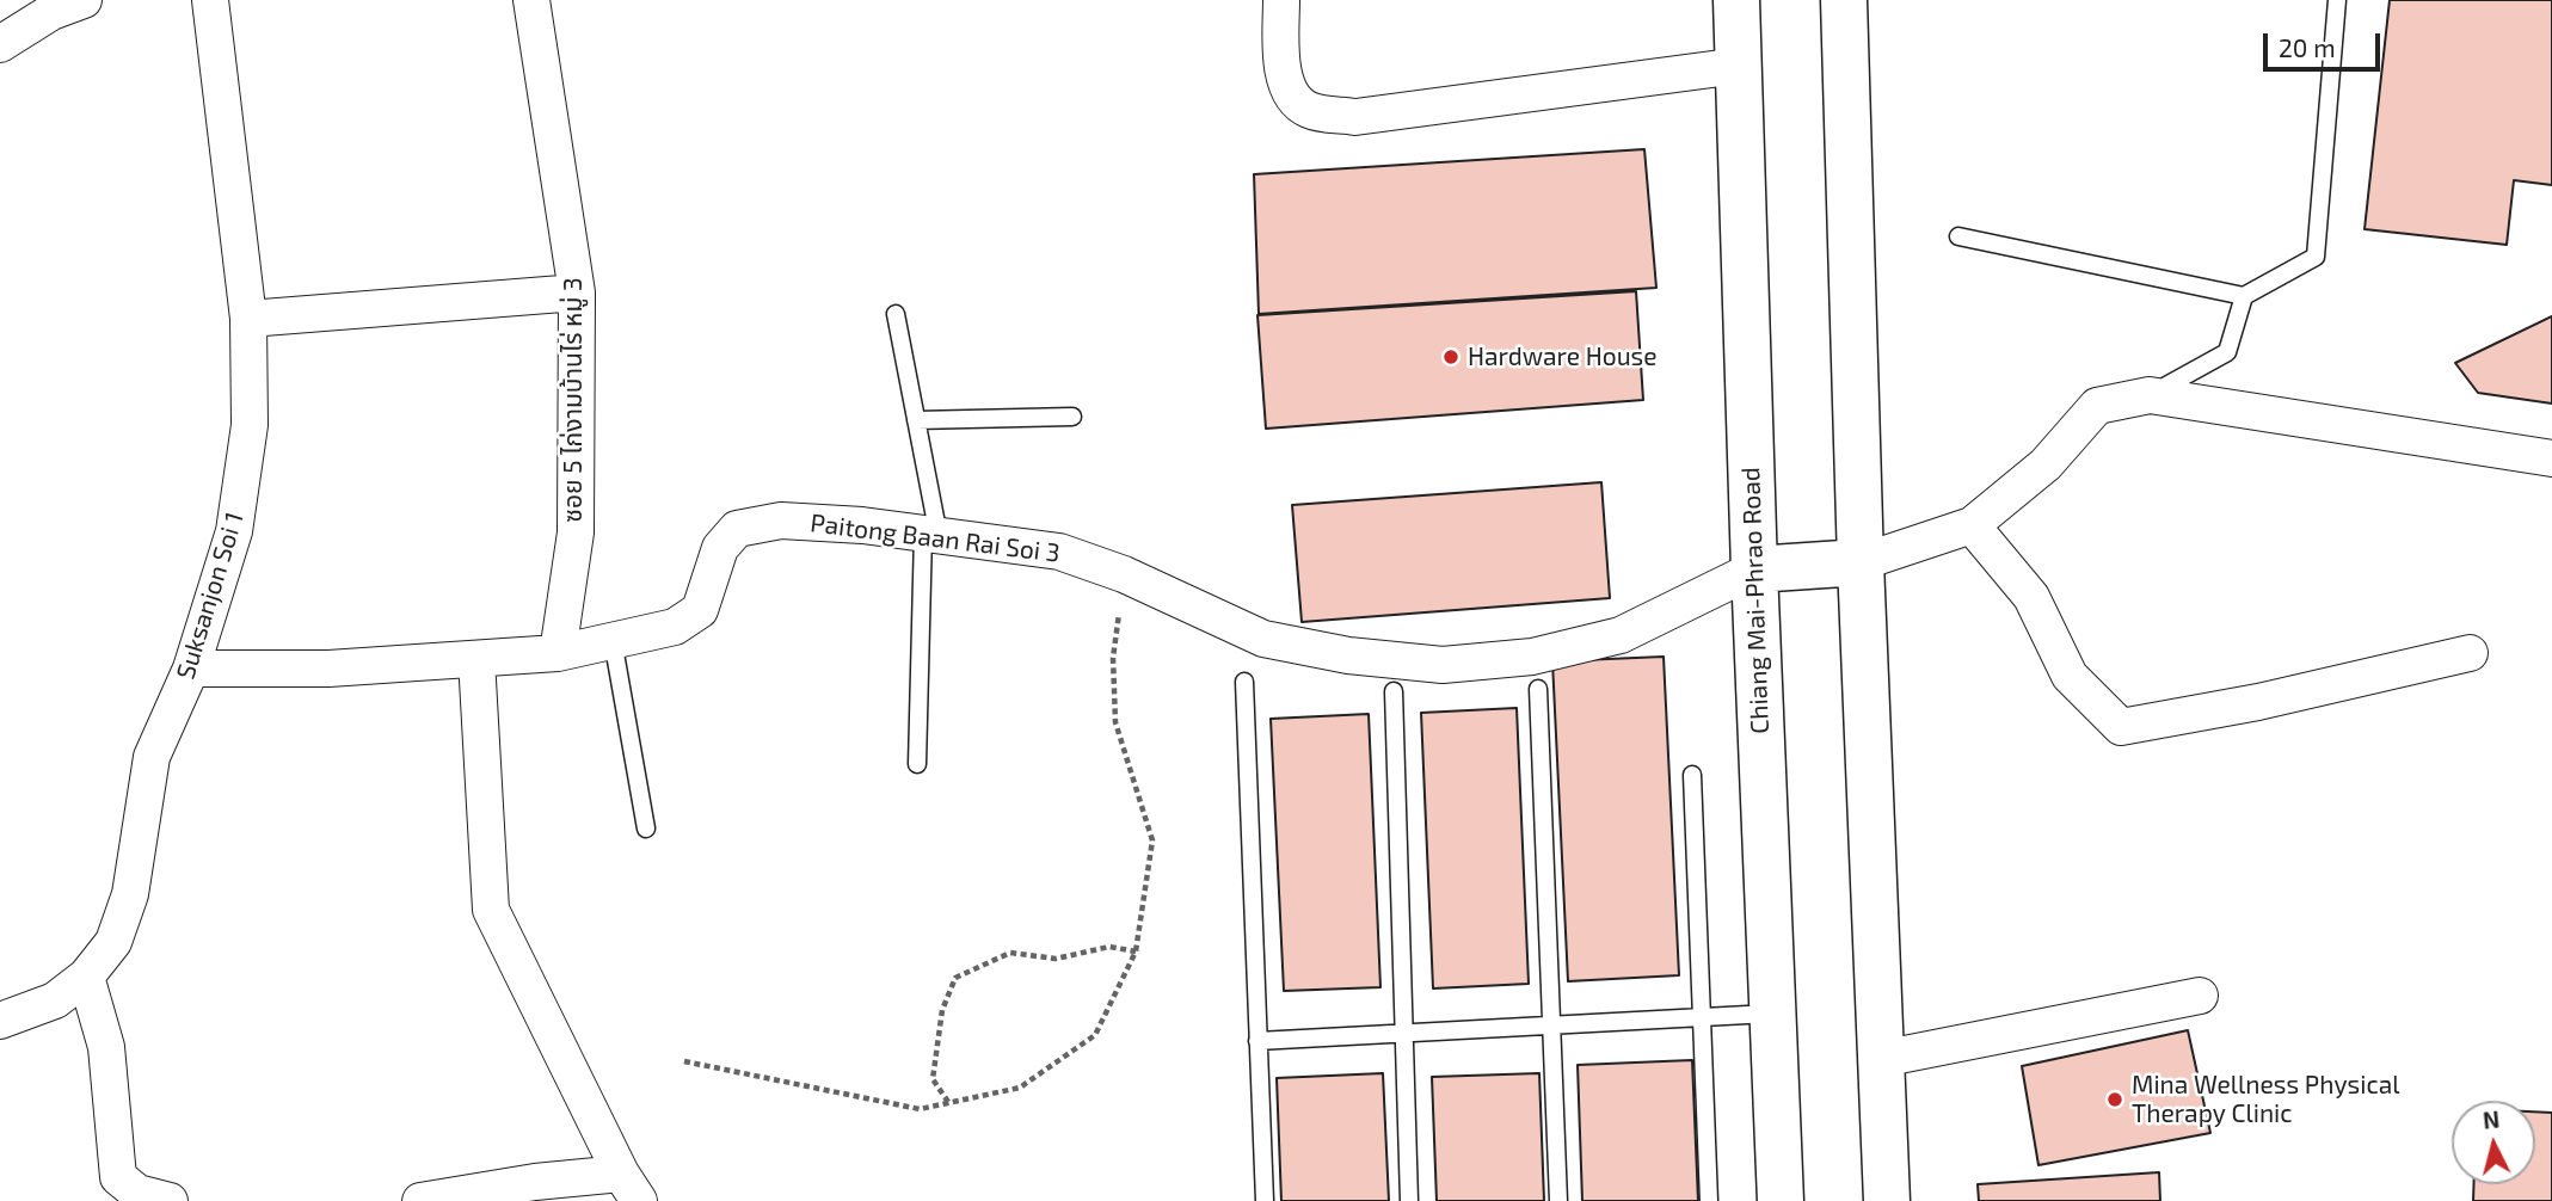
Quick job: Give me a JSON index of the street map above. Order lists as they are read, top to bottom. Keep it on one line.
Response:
{"streets":{"main road":["Chiang Mai-Phrao Road"],"street":["ซอย 5 ไก่งามบ้านไร่ หมู่ 3","Paitong Baan Rai Soi 3","Suksanjon Soi 1"]},"crossings":[["ซอย 5 ไก่งามบ้านไร่ หมู่ 3","Paitong Baan Rai Soi 3"],["Paitong Baan Rai Soi 3","Suksanjon Soi 1"],["Paitong Baan Rai Soi 3","Chiang Mai-Phrao Road"]],"places":["Hardware House","Mina Wellness Physical Therapy Clinic"],"scale_bar":"20 m","north":"top"}
